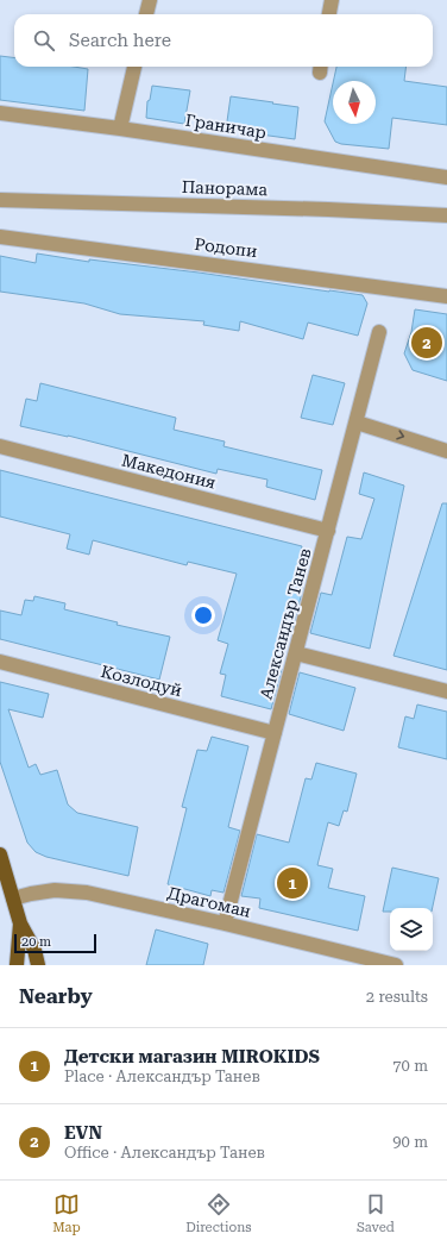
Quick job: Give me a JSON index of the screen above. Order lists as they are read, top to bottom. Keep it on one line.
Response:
{"streets":{"street":["Граничар","Панорама","Родопи","Македония","Александър Танев","Козлодуй","Драгоман"]},"crossings":[["Македония","Александър Танев"],["Александър Танев","Козлодуй"],["Александър Танев","Драгоман"]],"scale_bar":"20 m","north":"bottom","page":{"search":"Search here","pins":["2","1"],"scale":"20 m","heading":["Nearby","2 results"],"list":[{"mark":"1","name":"Детски магазин MIROKIDS","note":"Place · Александър Танев","value":"70 m"},{"mark":"2","name":"EVN","note":"Office · Александър Танев","value":"90 m"}],"nav":["Map","Directions","Saved"]}}
